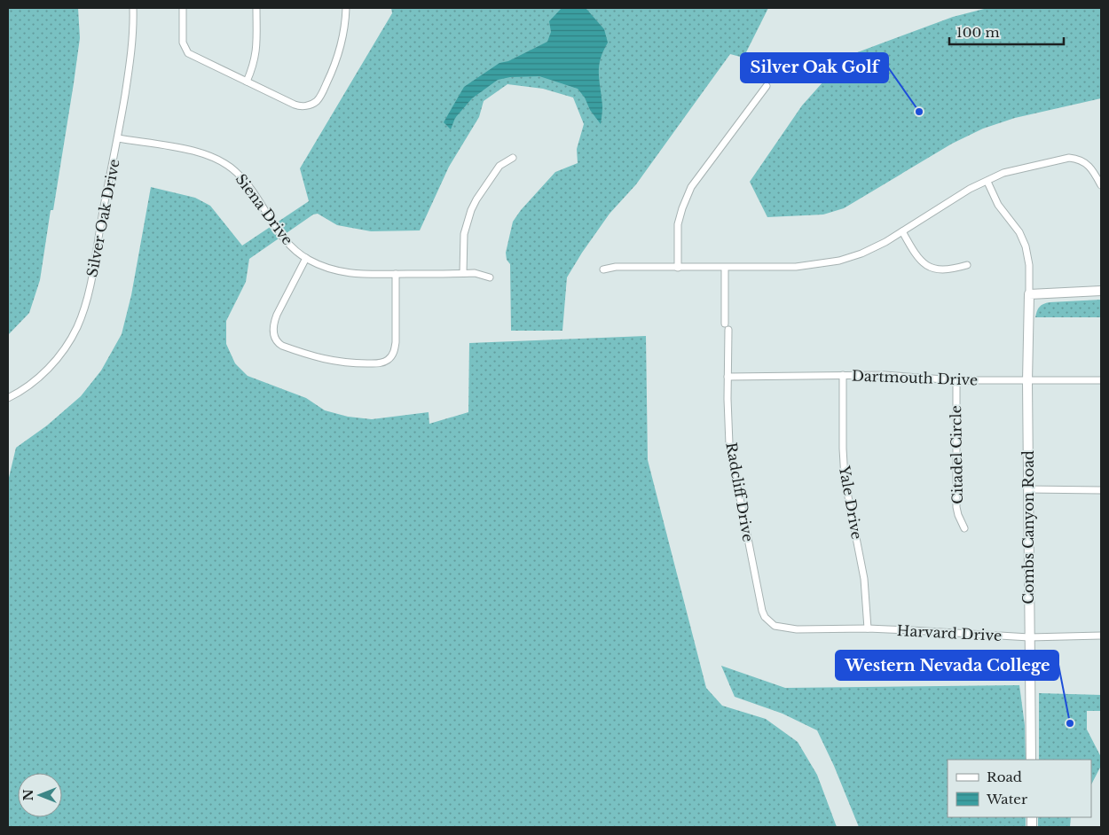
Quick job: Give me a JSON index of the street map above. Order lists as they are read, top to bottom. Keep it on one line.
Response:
{"streets":{"street":["Siena Drive","Silver Oak Drive","Dartmouth Drive","Citadel Circle","Radcliff Drive","Yale Drive","Combs Canyon Road","Harvard Drive"]},"crossings":[["Siena Drive","Silver Oak Drive"],["Dartmouth Drive","Citadel Circle"],["Dartmouth Drive","Radcliff Drive"],["Dartmouth Drive","Yale Drive"],["Dartmouth Drive","Combs Canyon Road"],["Radcliff Drive","Harvard Drive"],["Yale Drive","Harvard Drive"],["Combs Canyon Road","Harvard Drive"]],"places":["Silver Oak Golf","Western Nevada College"],"legend":["Road","Water"],"scale_bar":"100 m","north":"left"}
